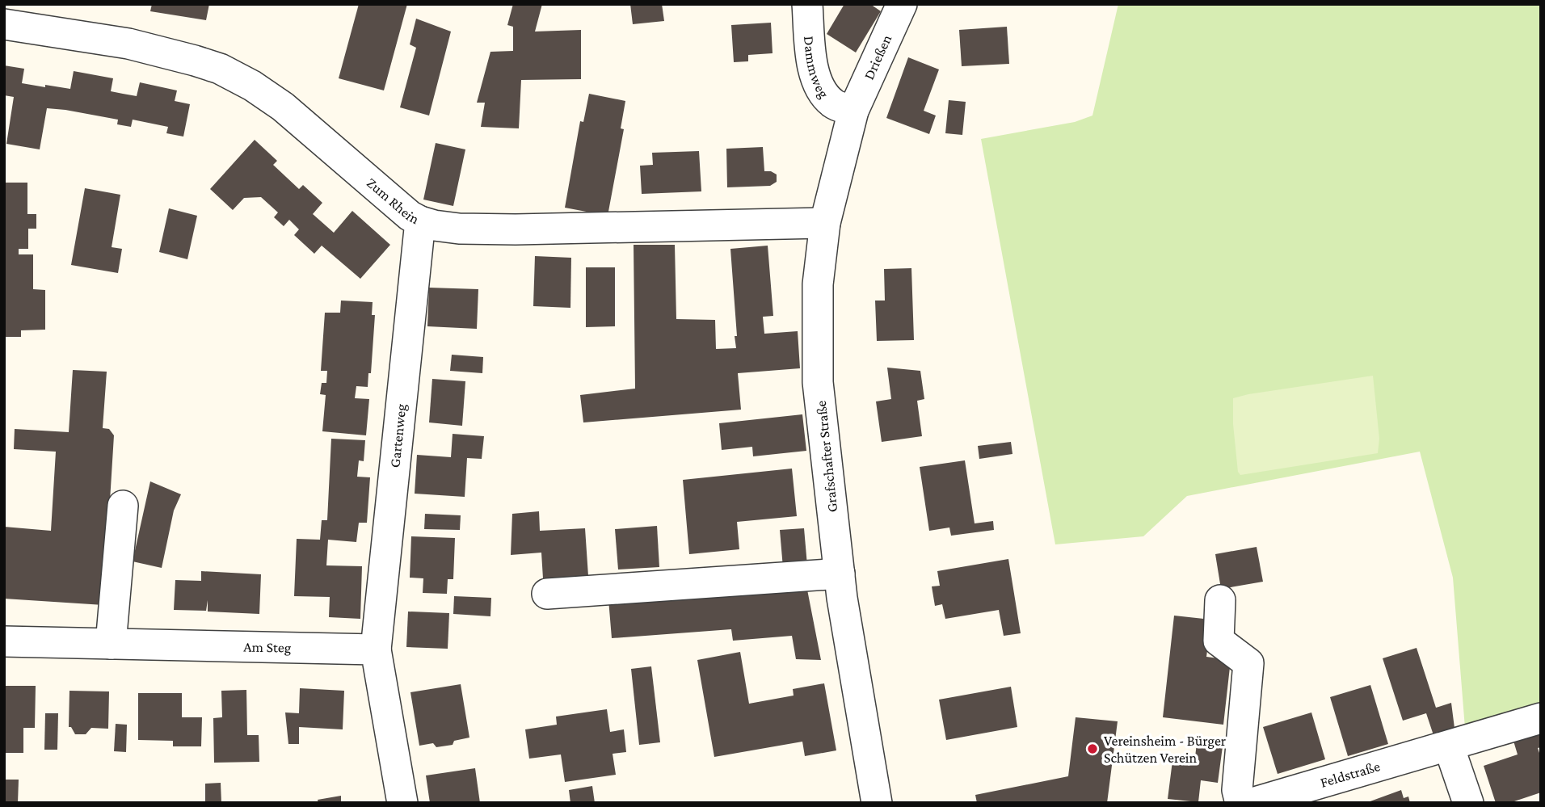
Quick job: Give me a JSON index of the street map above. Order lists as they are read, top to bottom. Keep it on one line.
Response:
{"streets":{"street":["Drießen","Dammweg","Zum Rhein","Gartenweg","Grafschafter Straße","Am Steg","Feldstraße"]},"crossings":[["Drießen","Dammweg"],["Drießen","Grafschafter Straße"],["Dammweg","Grafschafter Straße"],["Zum Rhein","Gartenweg"],["Zum Rhein","Grafschafter Straße"],["Gartenweg","Am Steg"]],"places":["Vereinsheim - Bürger Schützen Verein"]}
